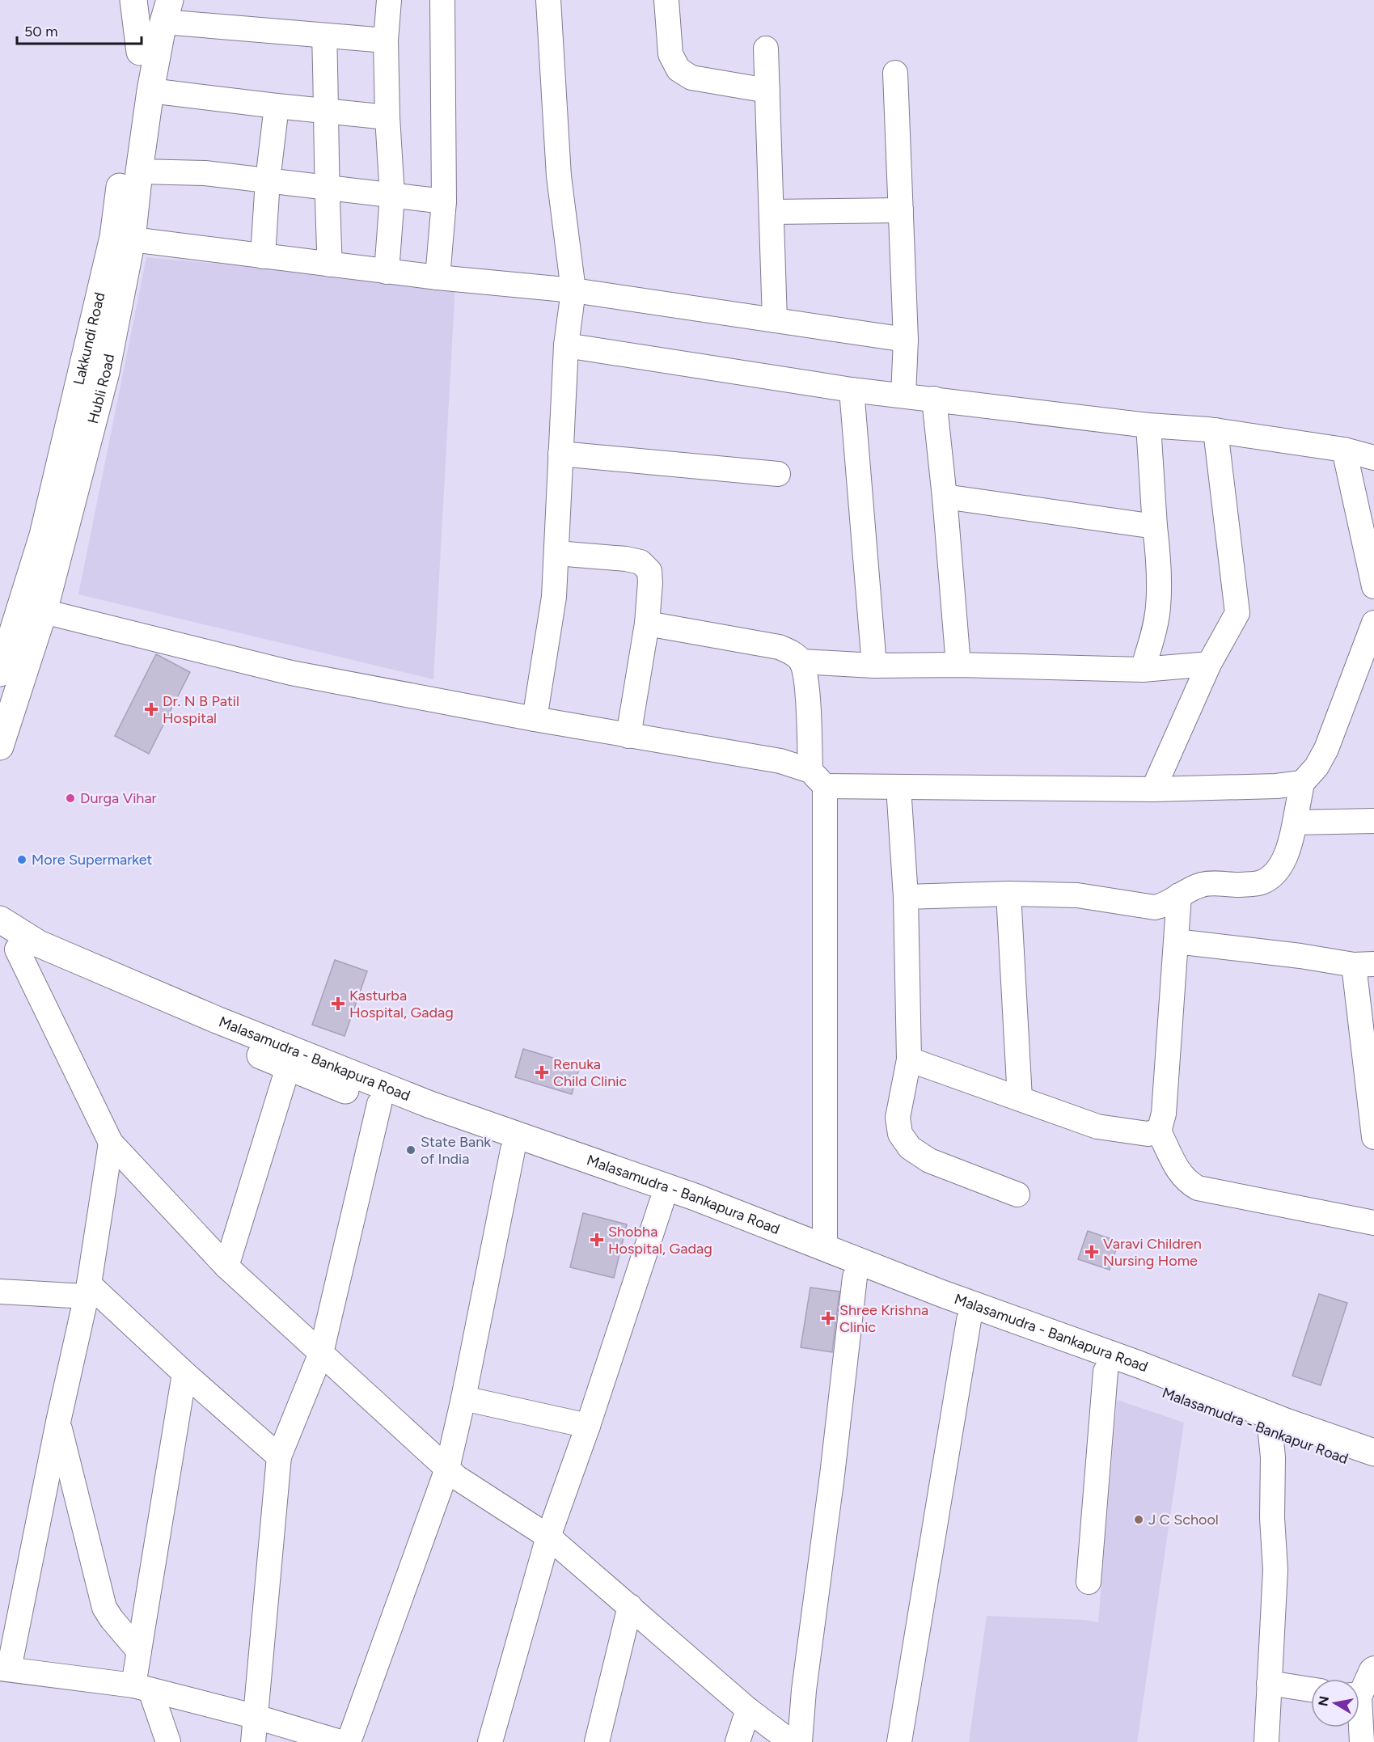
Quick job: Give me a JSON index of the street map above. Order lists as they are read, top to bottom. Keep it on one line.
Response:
{"streets":{"main road":["Lakkundi Road","Hubli Road","Malasamudra - Bankapura Road","Malasamudra - Bankapur Road"]},"crossings":[["Lakkundi Road","Hubli Road"]],"places":{"health":["Dr. N B Patil Hospital","Kasturba Hospital, Gadag","Renuka Child Clinic","Shobha Hospital, Gadag","Varavi Children Nursing Home","Shree Krishna Clinic"],"other":["Durga Vihar","More Supermarket","State Bank of India","J C School"]},"scale_bar":"50 m","north":"left"}
